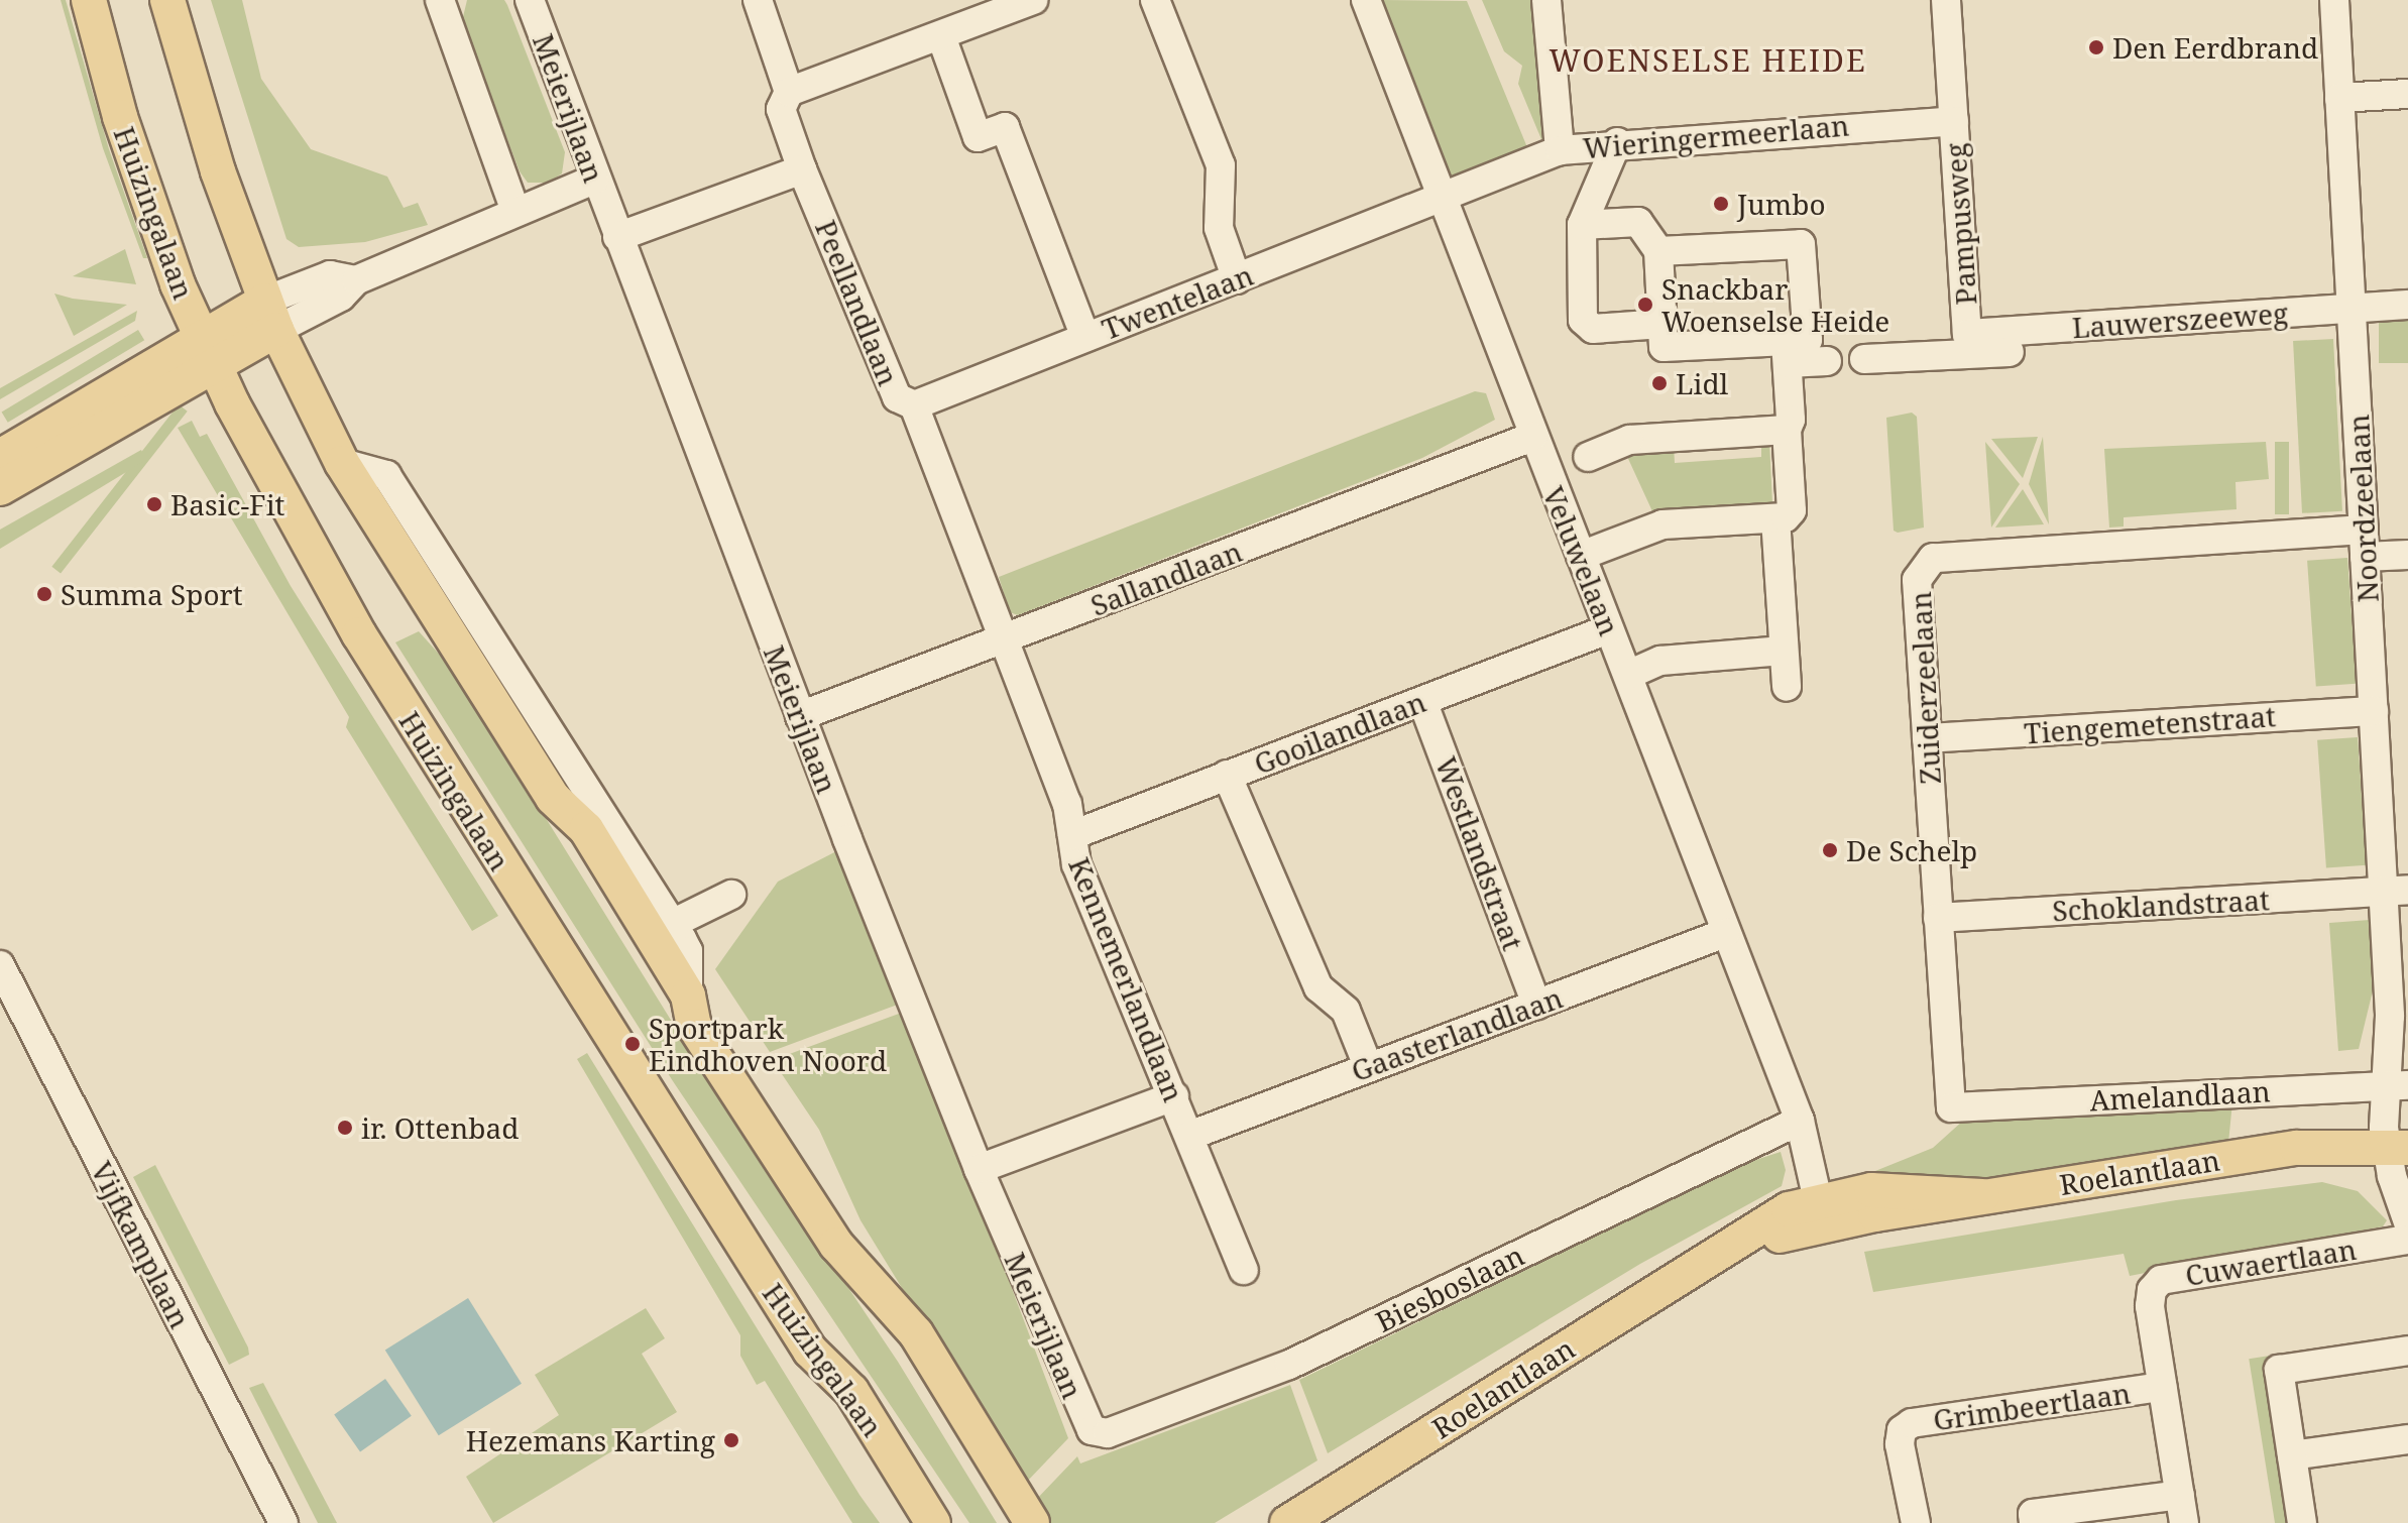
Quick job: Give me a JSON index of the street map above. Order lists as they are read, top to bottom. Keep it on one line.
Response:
{"streets":{"main road":["Huizingalaan","Roelantlaan"],"street":["Meierijlaan","Wieringermeerlaan","Pampusweg","Twentelaan","Peellandlaan","Lauwerszeeweg","Noordzeelaan","Veluwelaan","Sallandlaan","Zuiderzeelaan","Tiengemetenstraat","Gooilandlaan","Westlandstraat","Schoklandstraat","Kennemerlandlaan","Gaasterlandlaan","Amelandlaan","Vijfkamplaan","Cuwaertlaan","Biesboslaan","Grimbeertlaan"]},"crossings":[["Meierijlaan","Sallandlaan"],["Meierijlaan","Biesboslaan"],["Wieringermeerlaan","Pampusweg"],["Wieringermeerlaan","Twentelaan"],["Wieringermeerlaan","Veluwelaan"],["Pampusweg","Lauwerszeeweg"],["Twentelaan","Peellandlaan"],["Twentelaan","Veluwelaan"],["Peellandlaan","Sallandlaan"],["Peellandlaan","Kennemerlandlaan"],["Lauwerszeeweg","Noordzeelaan"],["Noordzeelaan","Zuiderzeelaan"],["Noordzeelaan","Tiengemetenstraat"],["Noordzeelaan","Schoklandstraat"],["Noordzeelaan","Amelandlaan"],["Noordzeelaan","Roelantlaan"],["Veluwelaan","Sallandlaan"],["Veluwelaan","Gooilandlaan"],["Veluwelaan","Gaasterlandlaan"],["Veluwelaan","Roelantlaan"],["Veluwelaan","Biesboslaan"],["Sallandlaan","Kennemerlandlaan"],["Zuiderzeelaan","Tiengemetenstraat"],["Zuiderzeelaan","Schoklandstraat"],["Zuiderzeelaan","Amelandlaan"],["Gooilandlaan","Westlandstraat"],["Gooilandlaan","Kennemerlandlaan"],["Westlandstraat","Gaasterlandlaan"],["Kennemerlandlaan","Gaasterlandlaan"],["Amelandlaan","Roelantlaan"],["Cuwaertlaan","Grimbeertlaan"]],"districts":["WOENSELSE HEIDE"],"places":["Den Eerdbrand","Jumbo","Snackbar Woenselse Heide","Lidl","Basic-Fit","Summa Sport","De Schelp","Sportpark Eindhoven Noord","ir. Ottenbad","Hezemans Karting"]}
